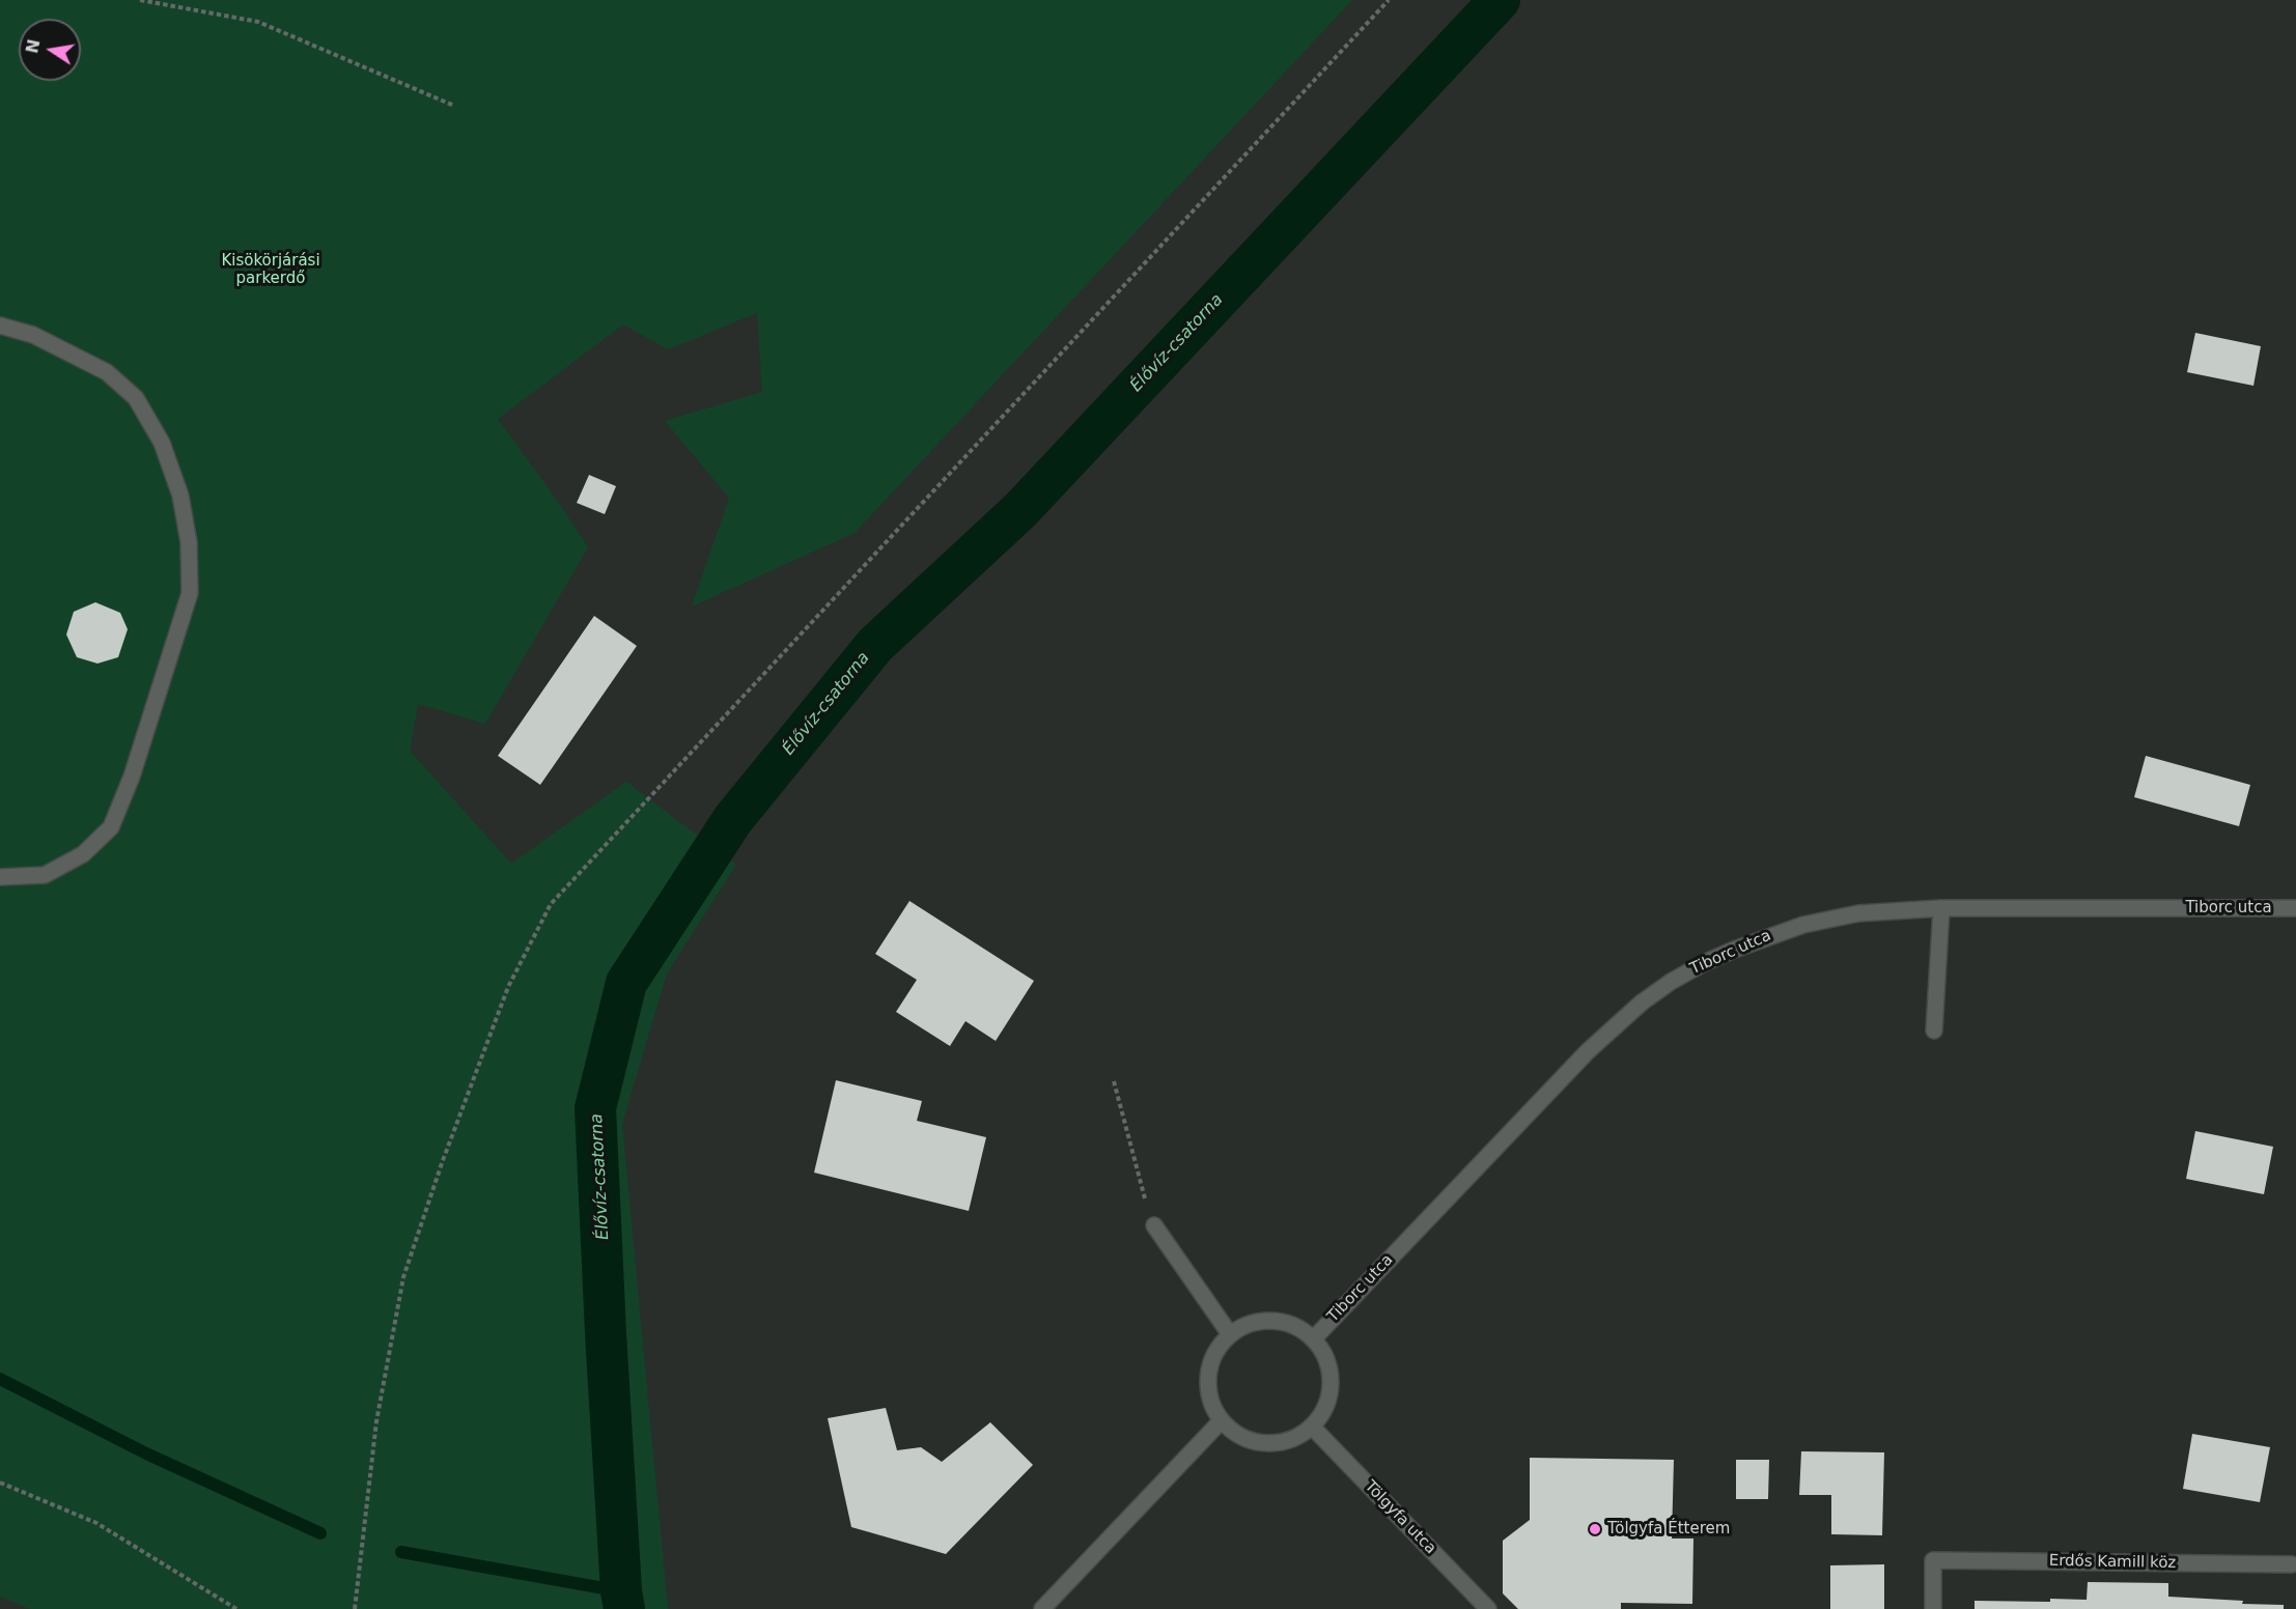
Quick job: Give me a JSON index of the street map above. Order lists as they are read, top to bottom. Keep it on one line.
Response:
{"streets":{"street":["Tiborc utca","Tölgyfa utca","Erdős Kamill köz"]},"crossings":[["Tiborc utca","Tölgyfa utca"]],"water":["Élővíz-csatorna"],"parks":["Kisökörjárási parkerdő"],"places":["Tölgyfa Étterem"],"north":"left"}
